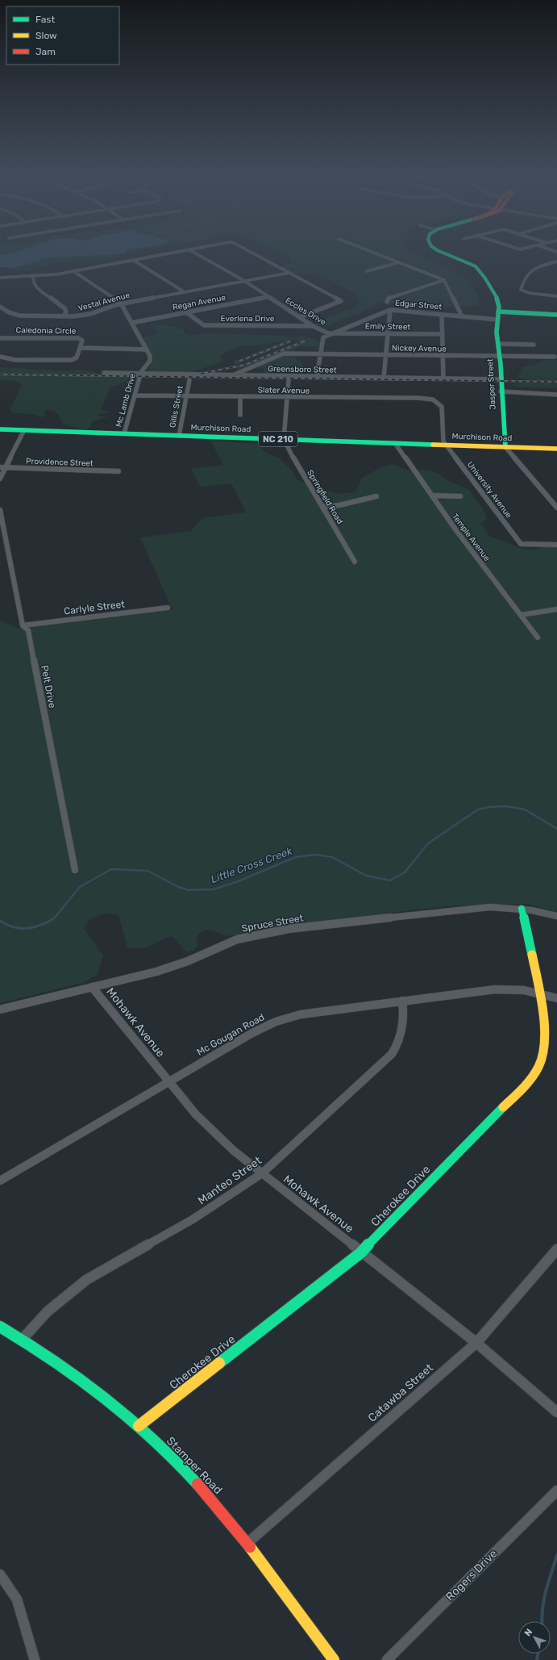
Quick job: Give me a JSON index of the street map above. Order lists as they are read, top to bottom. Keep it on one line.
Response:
{"streets":{"street":["Vestal Avenue","Regan Avenue","Edgar Street","Eccles Drive","Everlena Drive","Emily Street","Caledonia Circle","Nickey Avenue","Greensboro Street","Jasper Street","Slater Avenue","Mc Lamb Drive","Gillis Street","Murchison Road","NC 210","Providence Street","University Avenue","Springfield Road","Temple Avenue","Carlyle Street","Pelt Drive","Spruce Street","Mohawk Avenue","Mc Gougan Road","Manteo Street","Cherokee Drive","Catawba Street","Stamper Road","Rogers Drive"]},"crossings":[["Vestal Avenue","Eccles Drive"],["Vestal Avenue","Mc Lamb Drive"],["Regan Avenue","Eccles Drive"],["Regan Avenue","Everlena Drive"],["Regan Avenue","Mc Lamb Drive"],["Edgar Street","Eccles Drive"],["Edgar Street","Emily Street"],["Edgar Street","Nickey Avenue"],["Edgar Street","Jasper Street"],["Eccles Drive","Everlena Drive"],["Eccles Drive","Emily Street"],["Caledonia Circle","Mc Lamb Drive"],["Nickey Avenue","Greensboro Street"],["Nickey Avenue","Jasper Street"],["Greensboro Street","Jasper Street"],["Greensboro Street","Mc Lamb Drive"],["Jasper Street","Murchison Road"],["Slater Avenue","Mc Lamb Drive"],["Slater Avenue","Gillis Street"],["Slater Avenue","Murchison Road"],["Slater Avenue","University Avenue"],["Mc Lamb Drive","Murchison Road"],["Gillis Street","Murchison Road"],["Murchison Road","University Avenue"],["Murchison Road","Springfield Road"],["Murchison Road","Temple Avenue"],["Carlyle Street","Pelt Drive"],["Spruce Street","Mohawk Avenue"],["Spruce Street","Cherokee Drive"],["Mohawk Avenue","Mc Gougan Road"],["Mohawk Avenue","Manteo Street"],["Mohawk Avenue","Cherokee Drive"],["Mohawk Avenue","Catawba Street"],["Mc Gougan Road","Manteo Street"],["Mc Gougan Road","Cherokee Drive"],["Manteo Street","Stamper Road"],["Cherokee Drive","Stamper Road"],["Catawba Street","Stamper Road"]],"water":["Little Cross Creek"],"legend":["Fast","Slow","Jam"],"north":"top left"}
